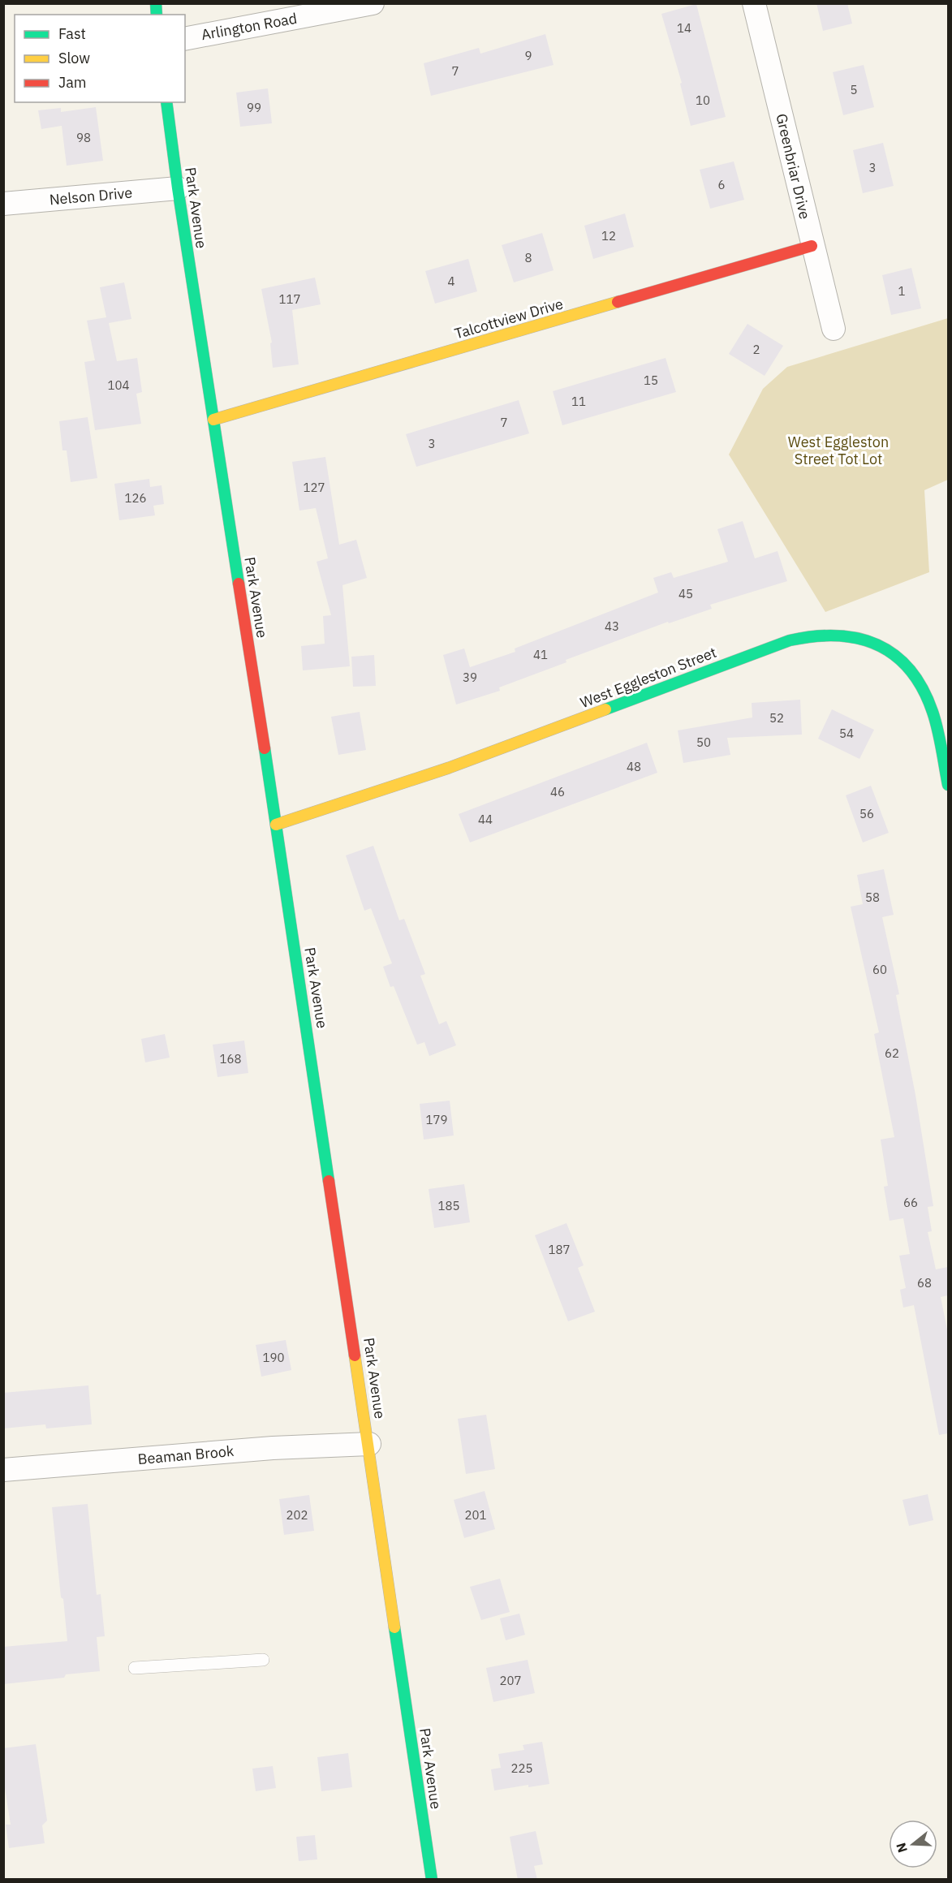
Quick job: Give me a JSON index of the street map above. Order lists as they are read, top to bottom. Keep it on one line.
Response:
{"streets":{"street":["Arlington Road","Greenbriar Drive","Nelson Drive","Park Avenue","Talcottview Drive","West Eggleston Street","Beaman Brook"]},"crossings":[["Greenbriar Drive","Talcottview Drive"],["Nelson Drive","Park Avenue"],["Park Avenue","Talcottview Drive"],["Park Avenue","West Eggleston Street"],["Park Avenue","Beaman Brook"]],"parks":["West Eggleston Street Tot Lot"],"house_numbers":["14","9","7","5","10","99","98","3","6","12","8","4","1","117","2","15","104","11","7","3","127","126","45","43","41","39","52","54","50","48","46","56","44","58","60","62","168","179","66","185","187","68","190","202","201","207","225"],"legend":["Fast","Slow","Jam"],"north":"left"}
